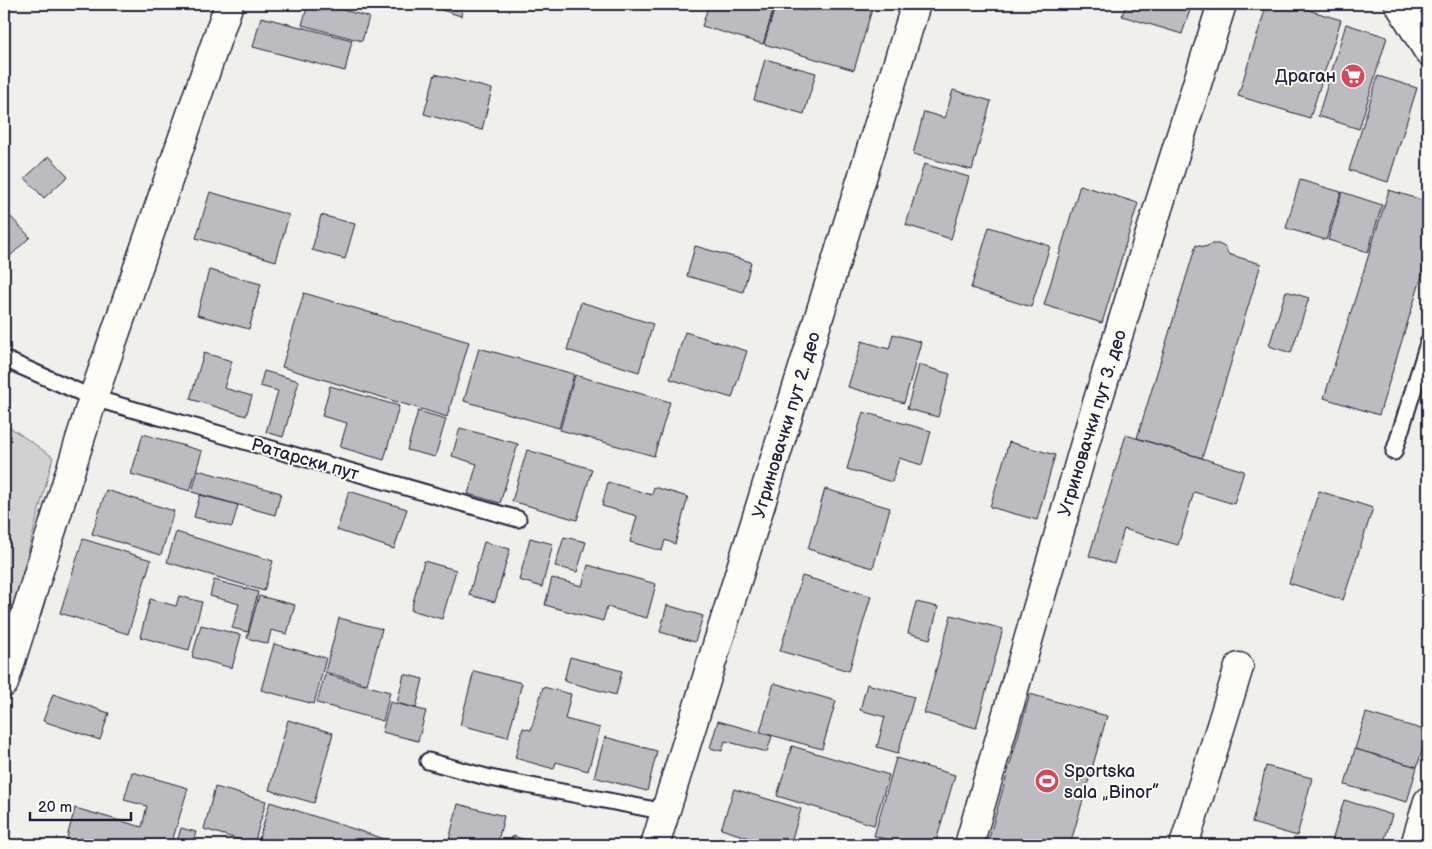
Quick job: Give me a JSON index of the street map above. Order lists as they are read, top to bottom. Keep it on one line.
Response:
{"streets":{"street":["Угриновачки пут 3. део","Угриновачки пут 2. део"],"lane":["Ратарски пут"]},"places":{"supermarket":["Драган"],"sports":["Sportska sala „Binor”"]},"scale_bar":"20 m"}
